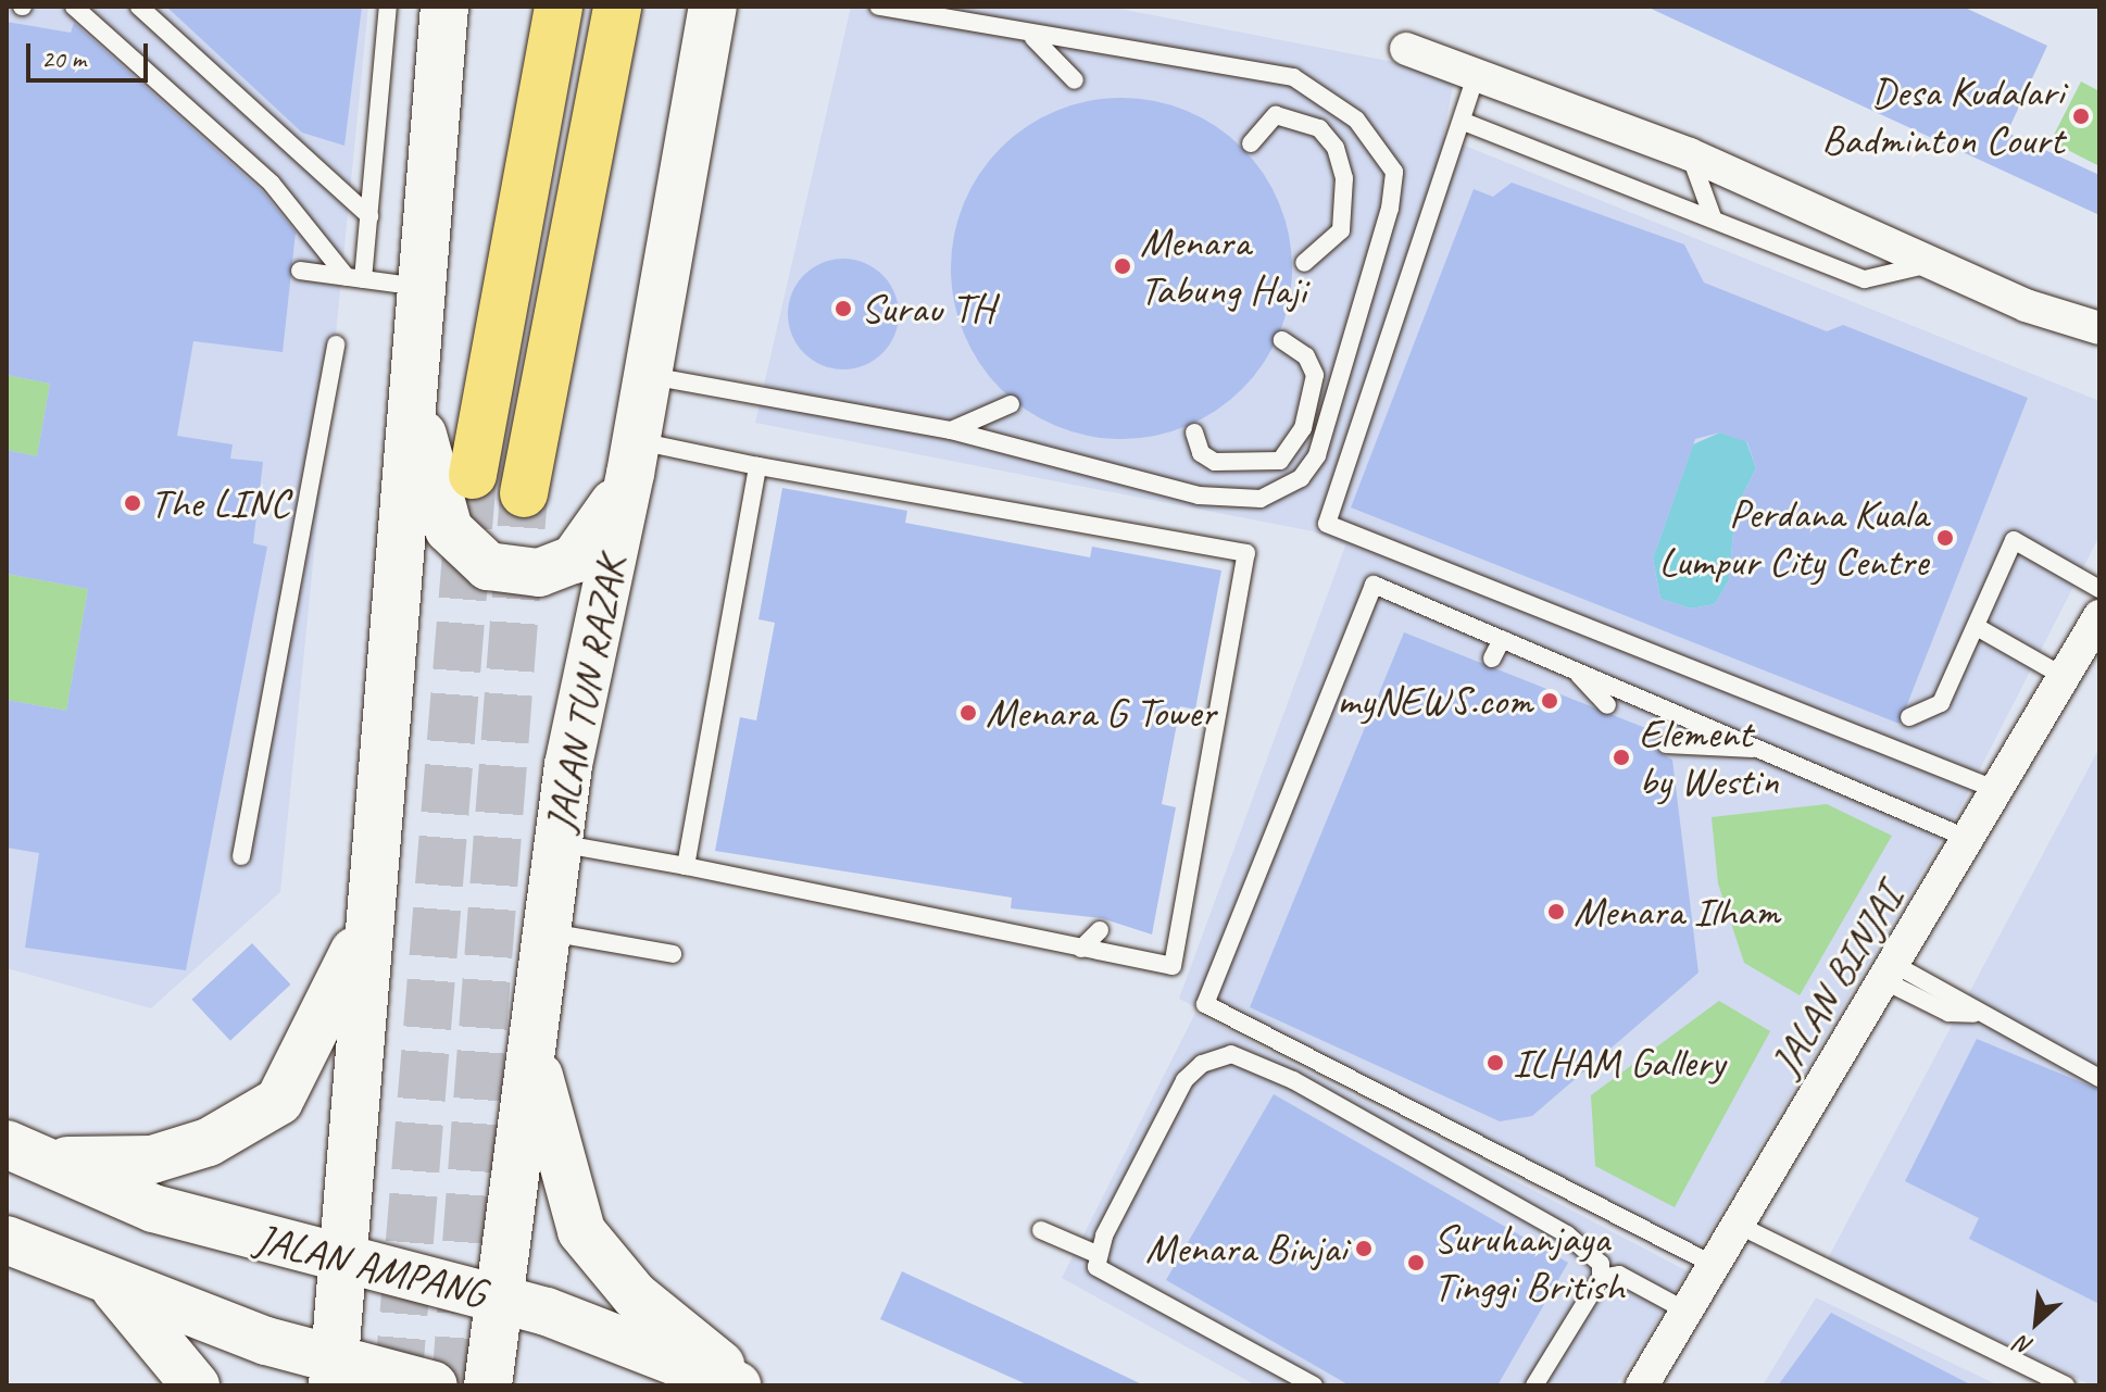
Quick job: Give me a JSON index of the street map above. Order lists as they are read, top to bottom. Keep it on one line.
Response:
{"streets":{"main road":["JALAN TUN RAZAK","JALAN AMPANG"],"street":["JALAN BINJAI"]},"crossings":[["JALAN TUN RAZAK","JALAN AMPANG"]],"places":["Desa Kudalari Badminton Court","Menara Tabung Haji","Surau TH","The LINC","Perdana Kuala Lumpur City Centre","myNEWS.com","Menara G Tower","Element by Westin","Menara Ilham","ILHAM Gallery","Menara Binjai","Suruhanjaya Tinggi British"],"scale_bar":"20 m","north":"bottom left"}
